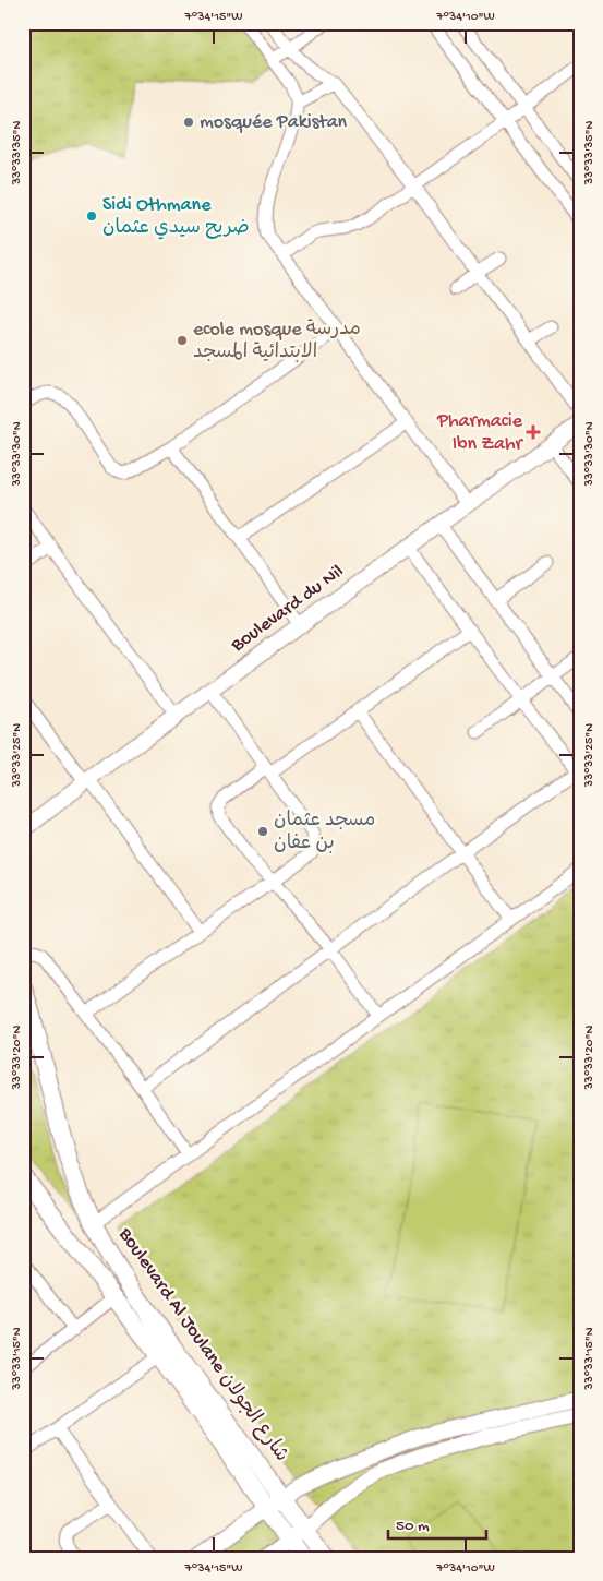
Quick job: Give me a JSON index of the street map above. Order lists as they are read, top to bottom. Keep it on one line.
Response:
{"streets":{"main road":["Boulevard Al Joulane شارع الجولان"],"street":["Boulevard du Nil"]},"places":{"other":["mosquée Pakistan","Sidi Othmane ضريح سيدي عثمان","ecole mosque مدرسة الابتدائية المسجد","مسجد عثمان بن عفان"],"health":["Pharmacie Ibn Zahr"]},"scale_bar":"50 m","coordinates":["7°34'15\"W","7°34'10\"W","33°33'35\"N","33°33'30\"N","33°33'25\"N","33°33'20\"N","33°33'15\"N"]}
